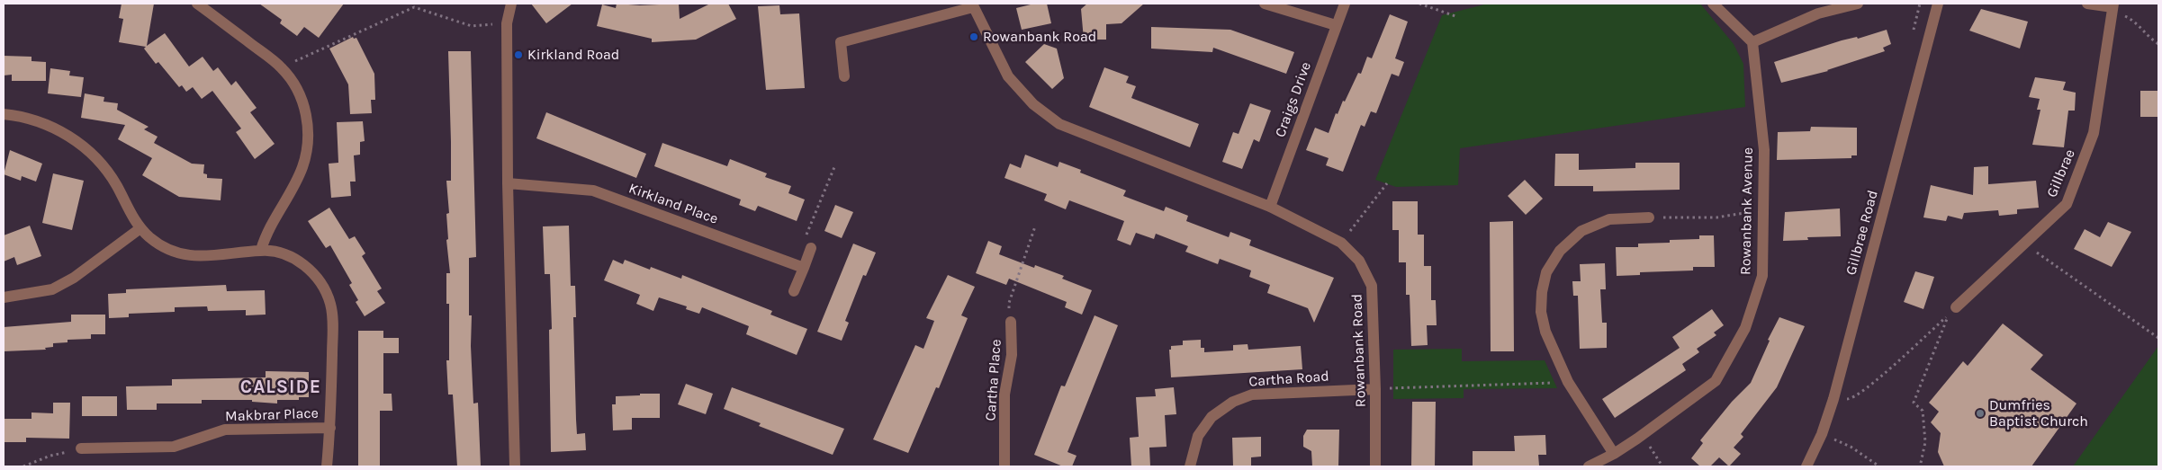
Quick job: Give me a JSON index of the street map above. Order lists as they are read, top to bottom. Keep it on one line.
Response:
{"streets":{"street":["Craigs Drive","Gillbrae","Kirkland Place","Rowanbank Avenue","Gillbrae Road","Rowanbank Road","Cartha Road","Cartha Place","Makbrar Place"]},"crossings":[["Craigs Drive","Rowanbank Road"],["Rowanbank Road","Cartha Road"]],"districts":["CALSIDE"],"places":["Rowanbank Road","Kirkland Road","Dumfries Baptist Church"]}
